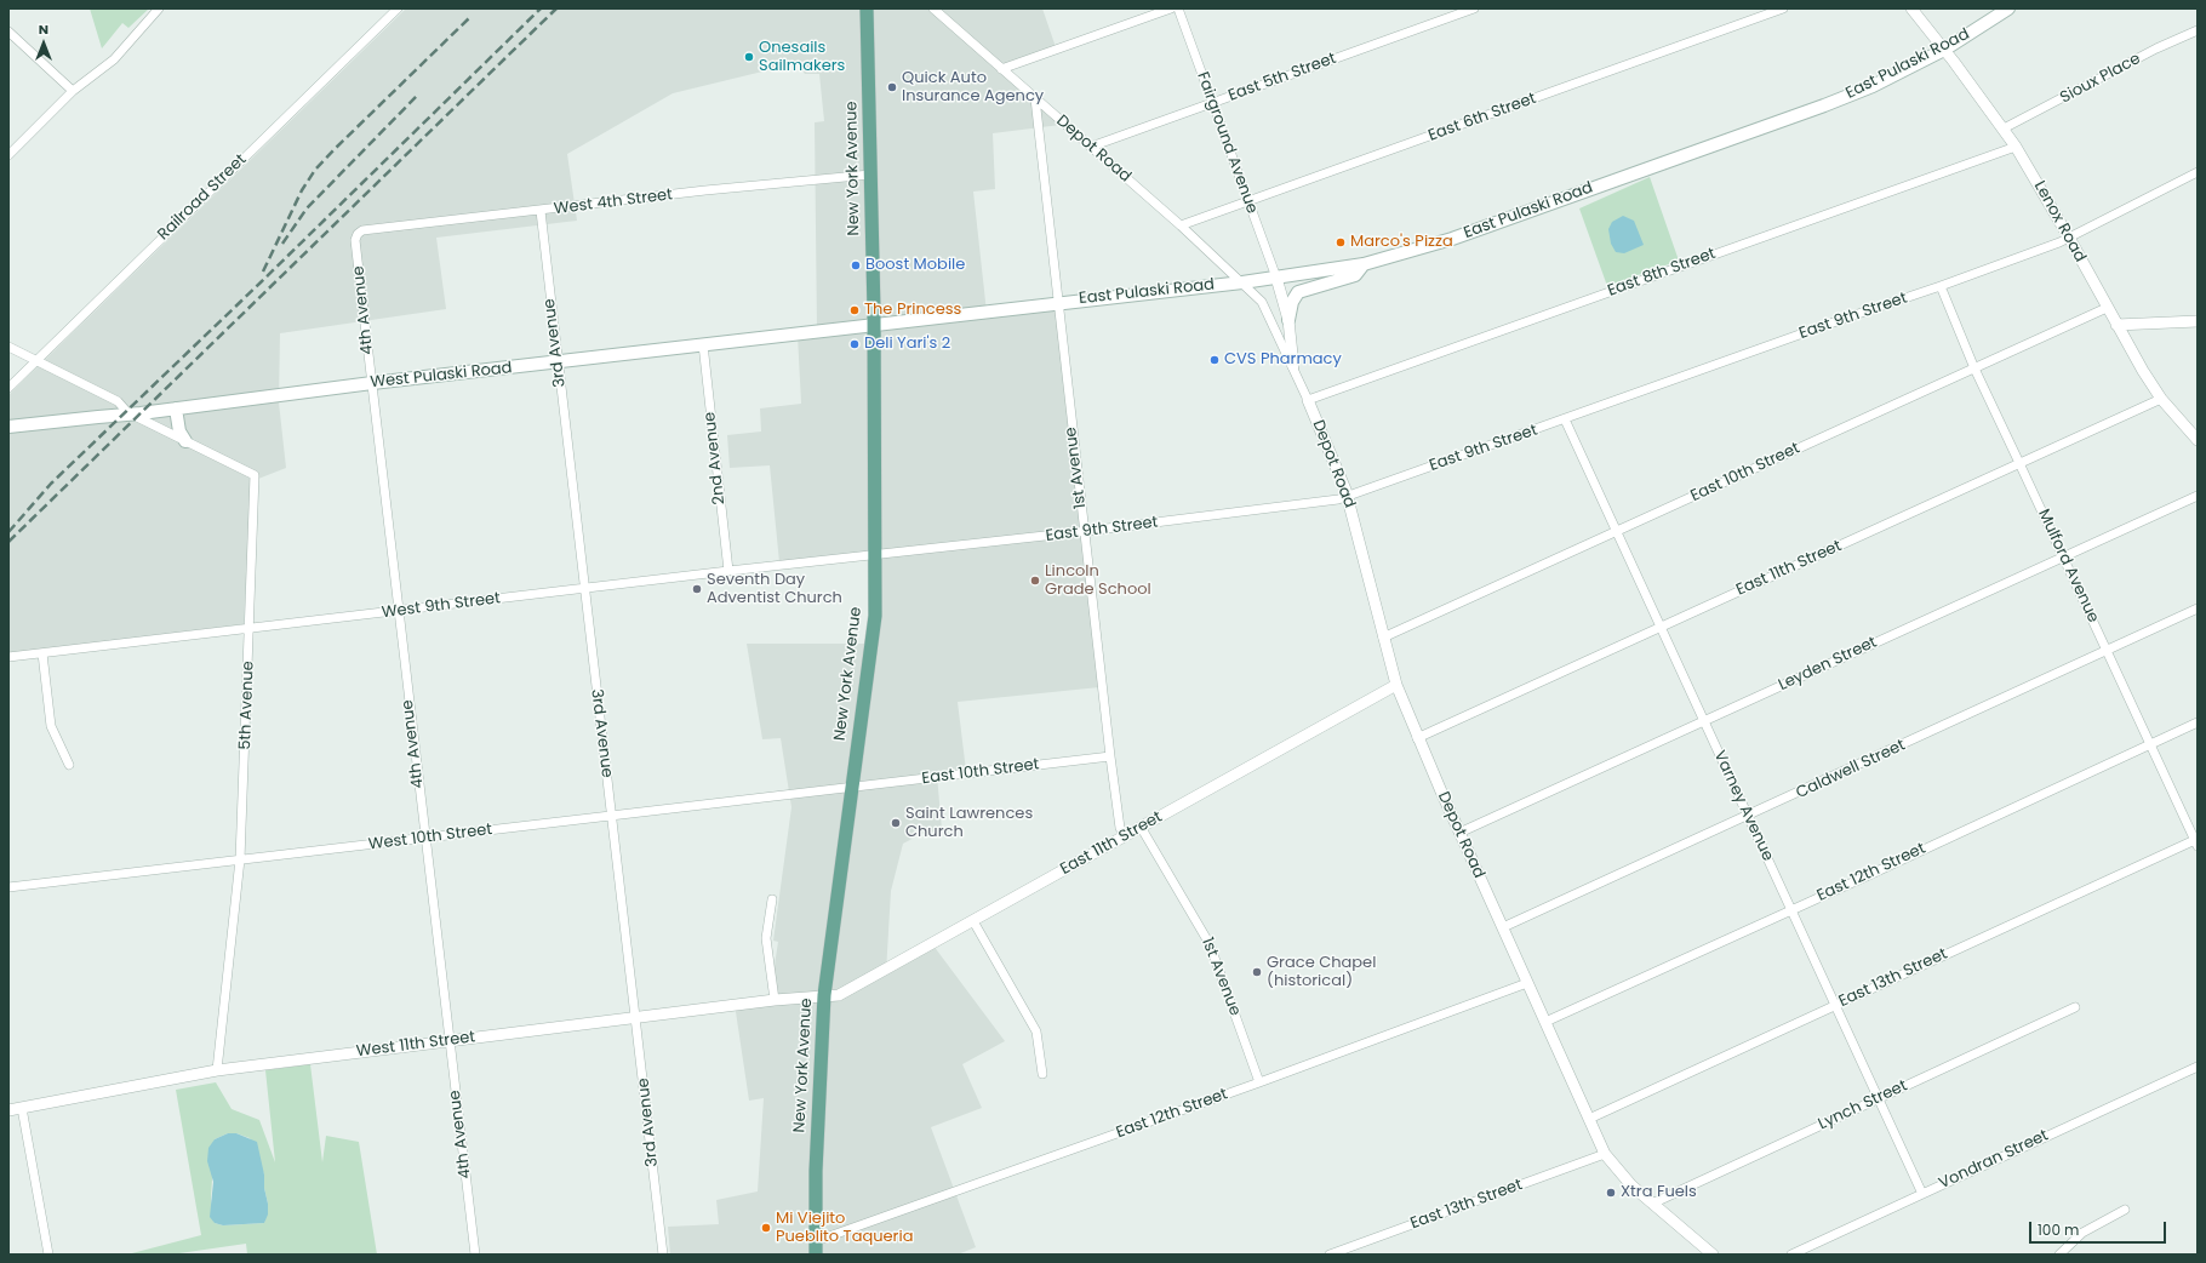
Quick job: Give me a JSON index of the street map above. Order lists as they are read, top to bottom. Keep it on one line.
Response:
{"streets":{"main road":["East Pulaski Road","New York Avenue","West Pulaski Road"],"street":["East 5th Street","Sioux Place","East 6th Street","Fairground Avenue","Depot Road","Railroad Street","West 4th Street","Lenox Road","East 8th Street","4th Avenue","East 9th Street","3rd Avenue","2nd Avenue","1st Avenue","East 10th Street","Mulford Avenue","East 11th Street","West 9th Street","Leyden Street","5th Avenue","Caldwell Street","Varney Avenue","West 10th Street","East 12th Street","East 13th Street","West 11th Street","Lynch Street","Vondran Street"]},"crossings":[["East Pulaski Road","Fairground Avenue"],["East Pulaski Road","Depot Road"],["East Pulaski Road","New York Avenue"],["East Pulaski Road","Lenox Road"],["East Pulaski Road","West Pulaski Road"],["East Pulaski Road","1st Avenue"],["East 5th Street","Fairground Avenue"],["East 5th Street","Depot Road"],["Sioux Place","Lenox Road"],["East 6th Street","Fairground Avenue"],["East 6th Street","Depot Road"],["Fairground Avenue","Depot Road"],["Depot Road","East 8th Street"],["Depot Road","East 9th Street"],["Depot Road","1st Avenue"],["Depot Road","East 10th Street"],["Depot Road","East 11th Street"],["Depot Road","Leyden Street"],["Depot Road","Caldwell Street"],["Depot Road","East 12th Street"],["Depot Road","East 13th Street"],["Depot Road","Lynch Street"],["New York Avenue","West 4th Street"],["New York Avenue","East 9th Street"],["New York Avenue","West Pulaski Road"],["New York Avenue","East 10th Street"],["New York Avenue","East 11th Street"],["New York Avenue","West 9th Street"],["New York Avenue","West 10th Street"],["New York Avenue","East 12th Street"],["New York Avenue","West 11th Street"],["Railroad Street","5th Avenue"],["West 4th Street","4th Avenue"],["West 4th Street","3rd Avenue"],["Lenox Road","East 8th Street"],["Lenox Road","East 9th Street"],["Lenox Road","East 10th Street"],["Lenox Road","East 11th Street"],["4th Avenue","West Pulaski Road"],["4th Avenue","West 9th Street"],["4th Avenue","West 10th Street"],["4th Avenue","West 11th Street"],["East 9th Street","1st Avenue"],["East 9th Street","Mulford Avenue"],["East 9th Street","West 9th Street"],["East 9th Street","Varney Avenue"],["3rd Avenue","West Pulaski Road"],["3rd Avenue","West 9th Street"],["3rd Avenue","West 10th Street"],["3rd Avenue","West 11th Street"],["West Pulaski Road","2nd Avenue"],["West Pulaski Road","5th Avenue"],["2nd Avenue","West 9th Street"],["1st Avenue","East 10th Street"],["1st Avenue","East 11th Street"],["1st Avenue","East 12th Street"],["East 10th Street","Mulford Avenue"],["East 10th Street","Varney Avenue"],["East 10th Street","West 10th Street"],["Mulford Avenue","East 11th Street"],["Mulford Avenue","Leyden Street"],["Mulford Avenue","Caldwell Street"],["Mulford Avenue","East 12th Street"],["Mulford Avenue","East 13th Street"],["East 11th Street","Varney Avenue"],["East 11th Street","West 11th Street"],["West 9th Street","5th Avenue"],["Leyden Street","Varney Avenue"],["5th Avenue","West 10th Street"],["5th Avenue","West 11th Street"],["Caldwell Street","Varney Avenue"],["Varney Avenue","East 12th Street"],["Varney Avenue","East 13th Street"],["Varney Avenue","Lynch Street"],["Varney Avenue","Vondran Street"]],"places":["Onesails Sailmakers","Quick Auto Insurance Agency","Marco's Pizza","Boost Mobile","The Princess","Deli Yari's 2","CVS Pharmacy","Lincoln Grade School","Seventh Day Adventist Church","Saint Lawrences Church","Grace Chapel (historical)","Xtra Fuels","Mi Viejito Pueblito Taqueria"],"scale_bar":"100 m","north":"top"}
